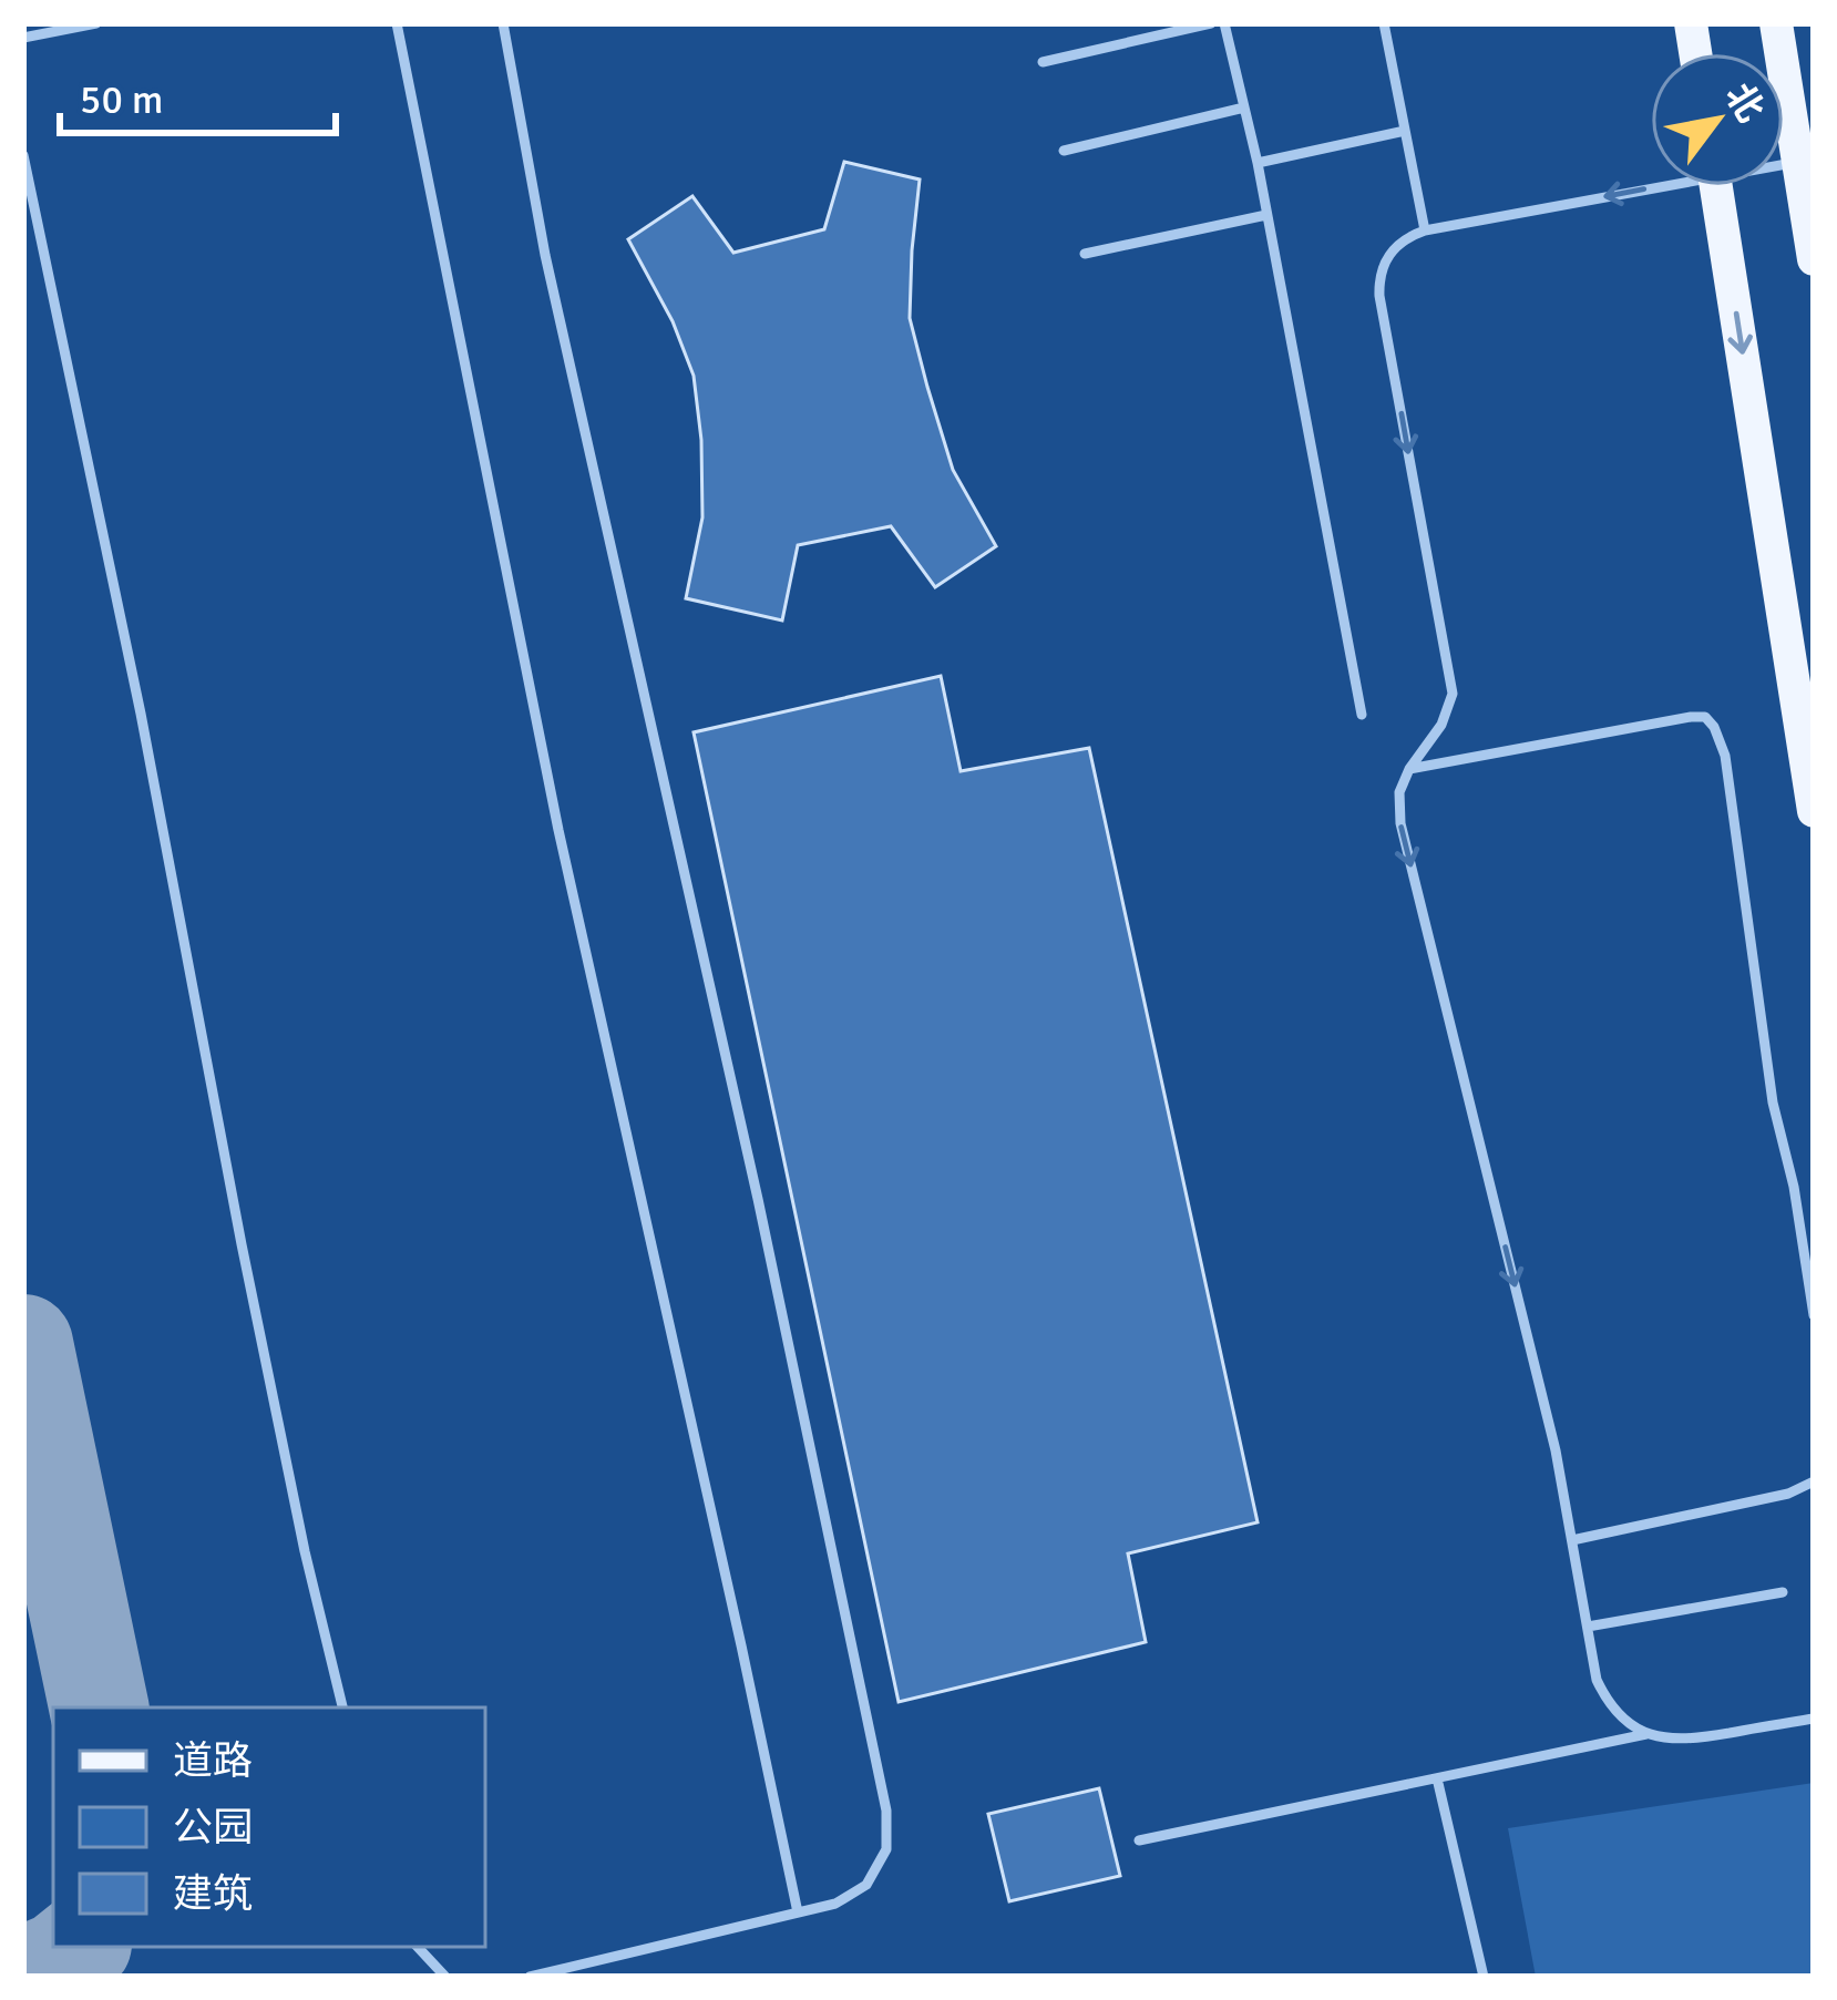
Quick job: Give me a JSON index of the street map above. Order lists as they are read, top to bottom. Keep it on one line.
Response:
{"legend":["道路","公园","建筑"],"scale_bar":"50 m","north":"top right"}
